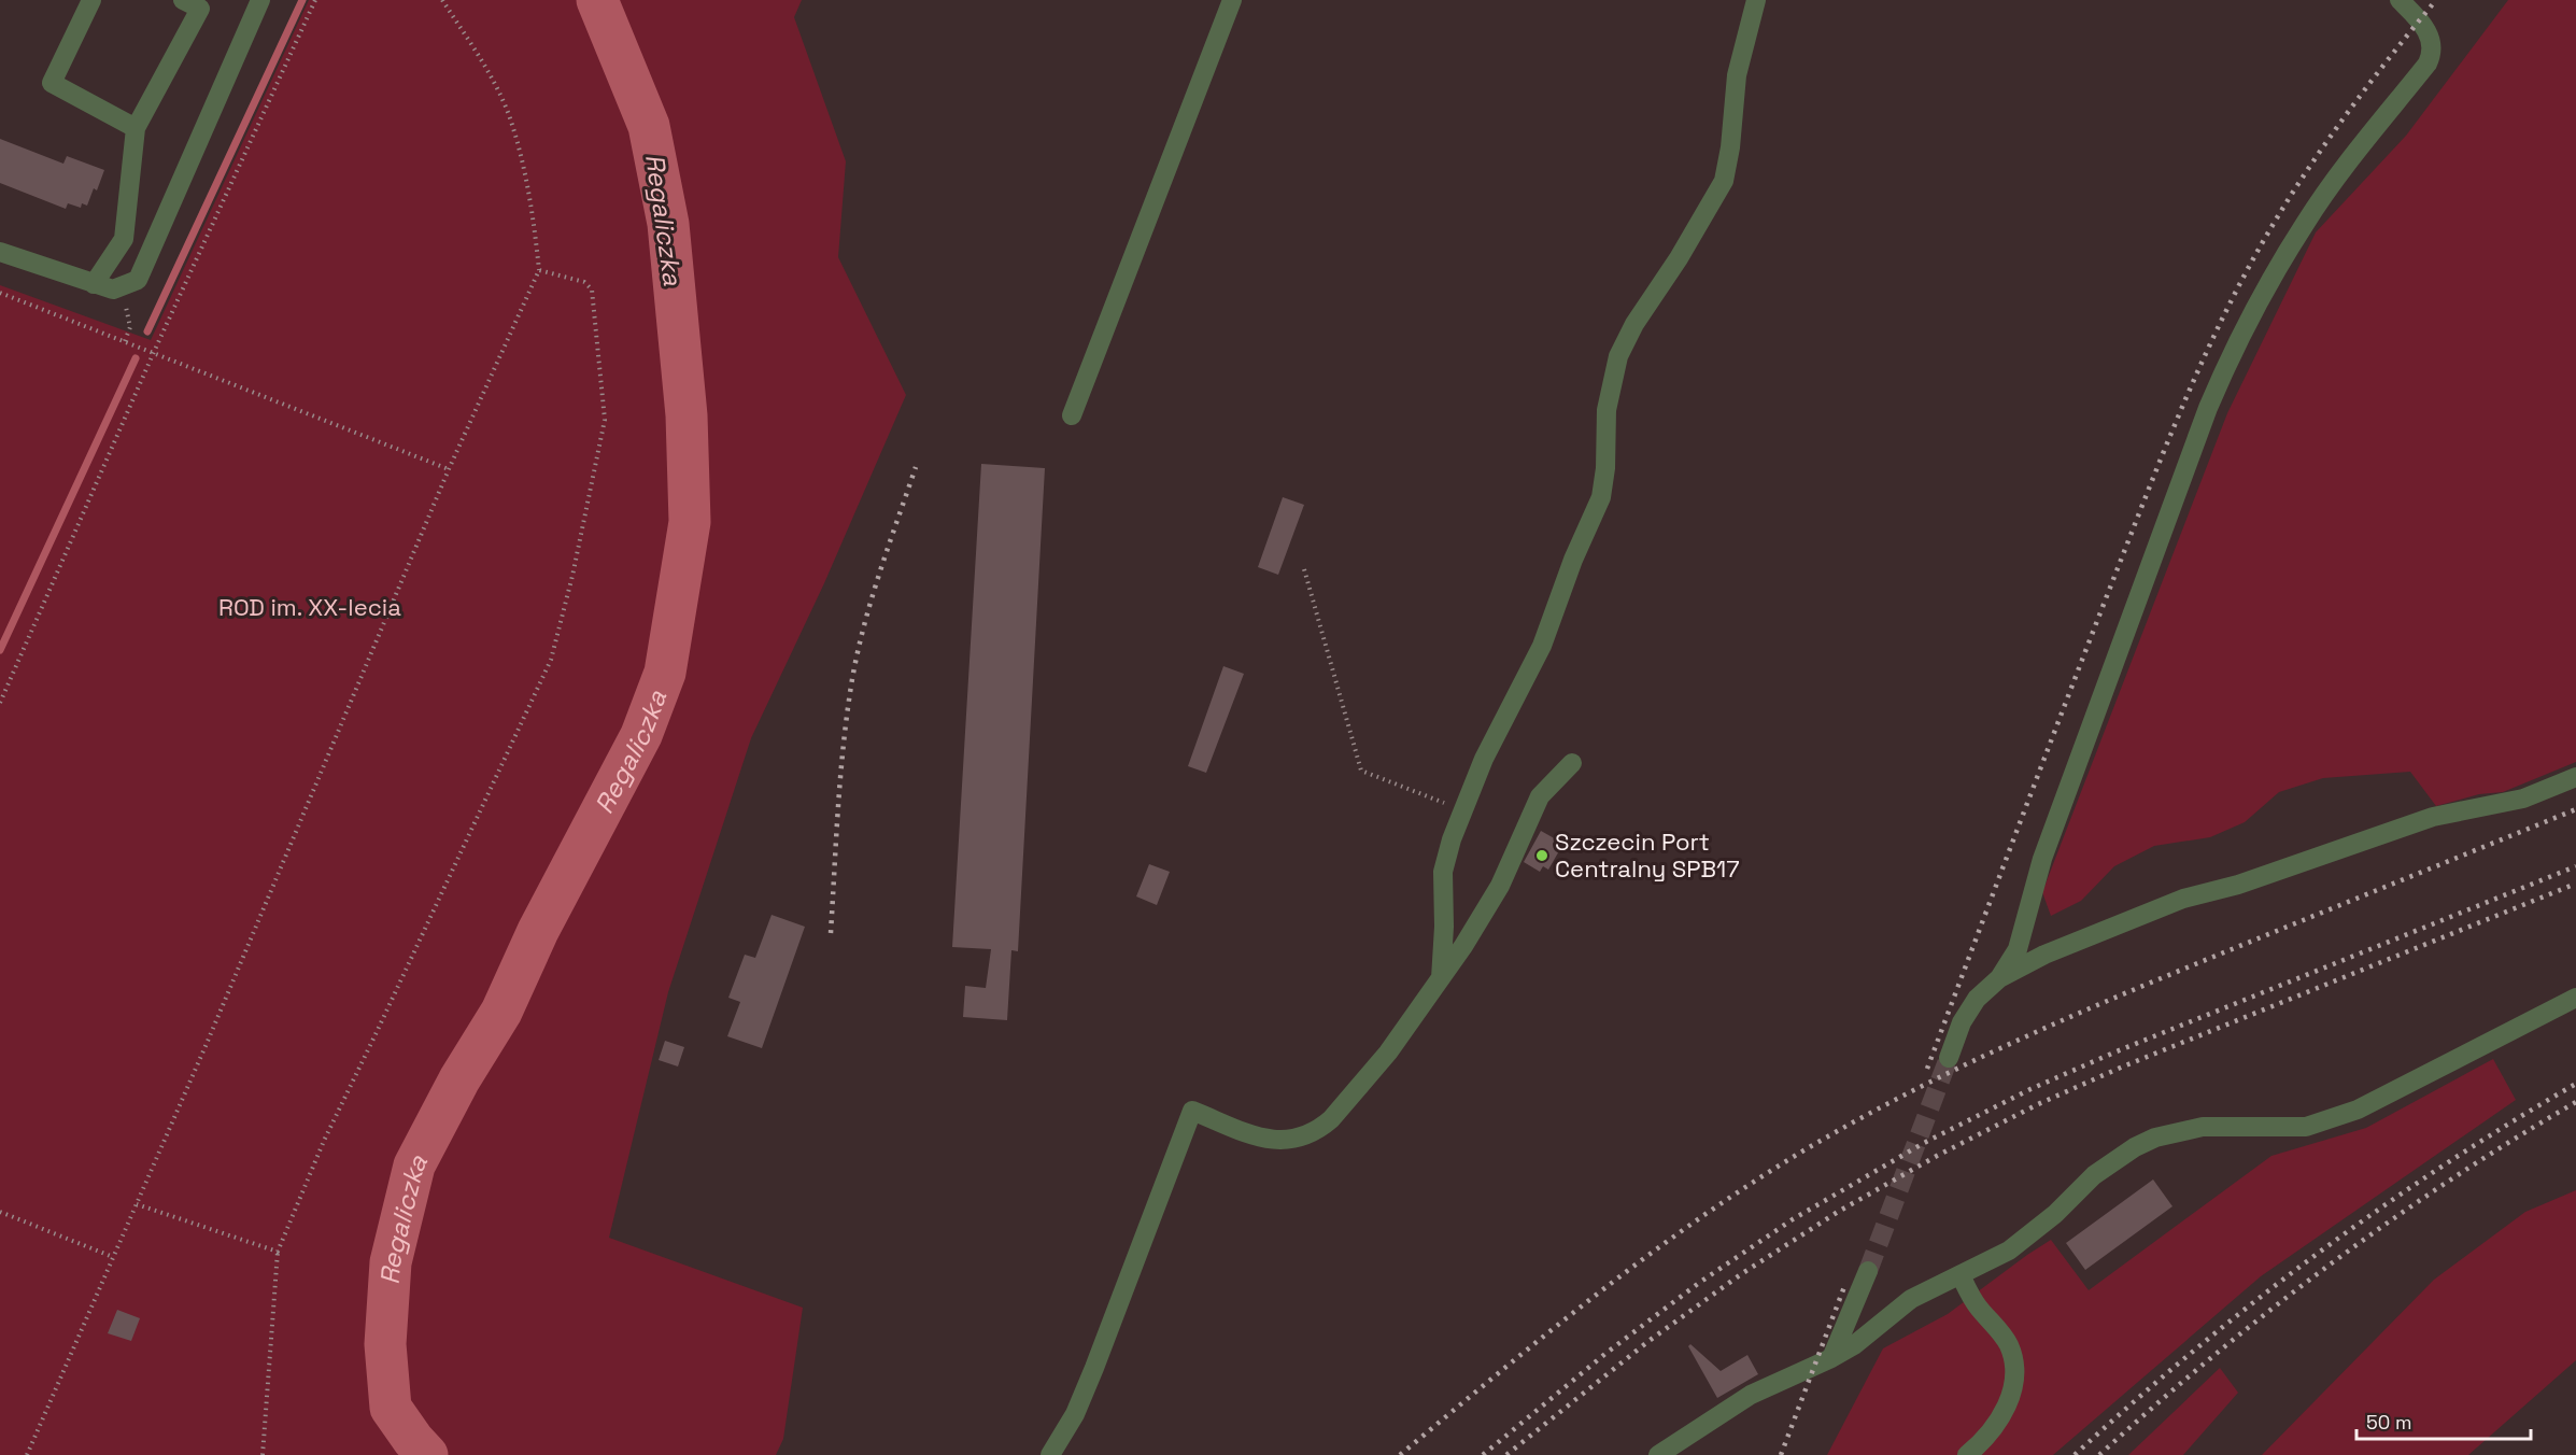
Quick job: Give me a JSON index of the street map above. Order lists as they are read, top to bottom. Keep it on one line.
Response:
{"water":["Regaliczka"],"parks":["ROD im. XX-lecia"],"places":["Szczecin Port Centralny SPB17"],"scale_bar":"50 m"}
